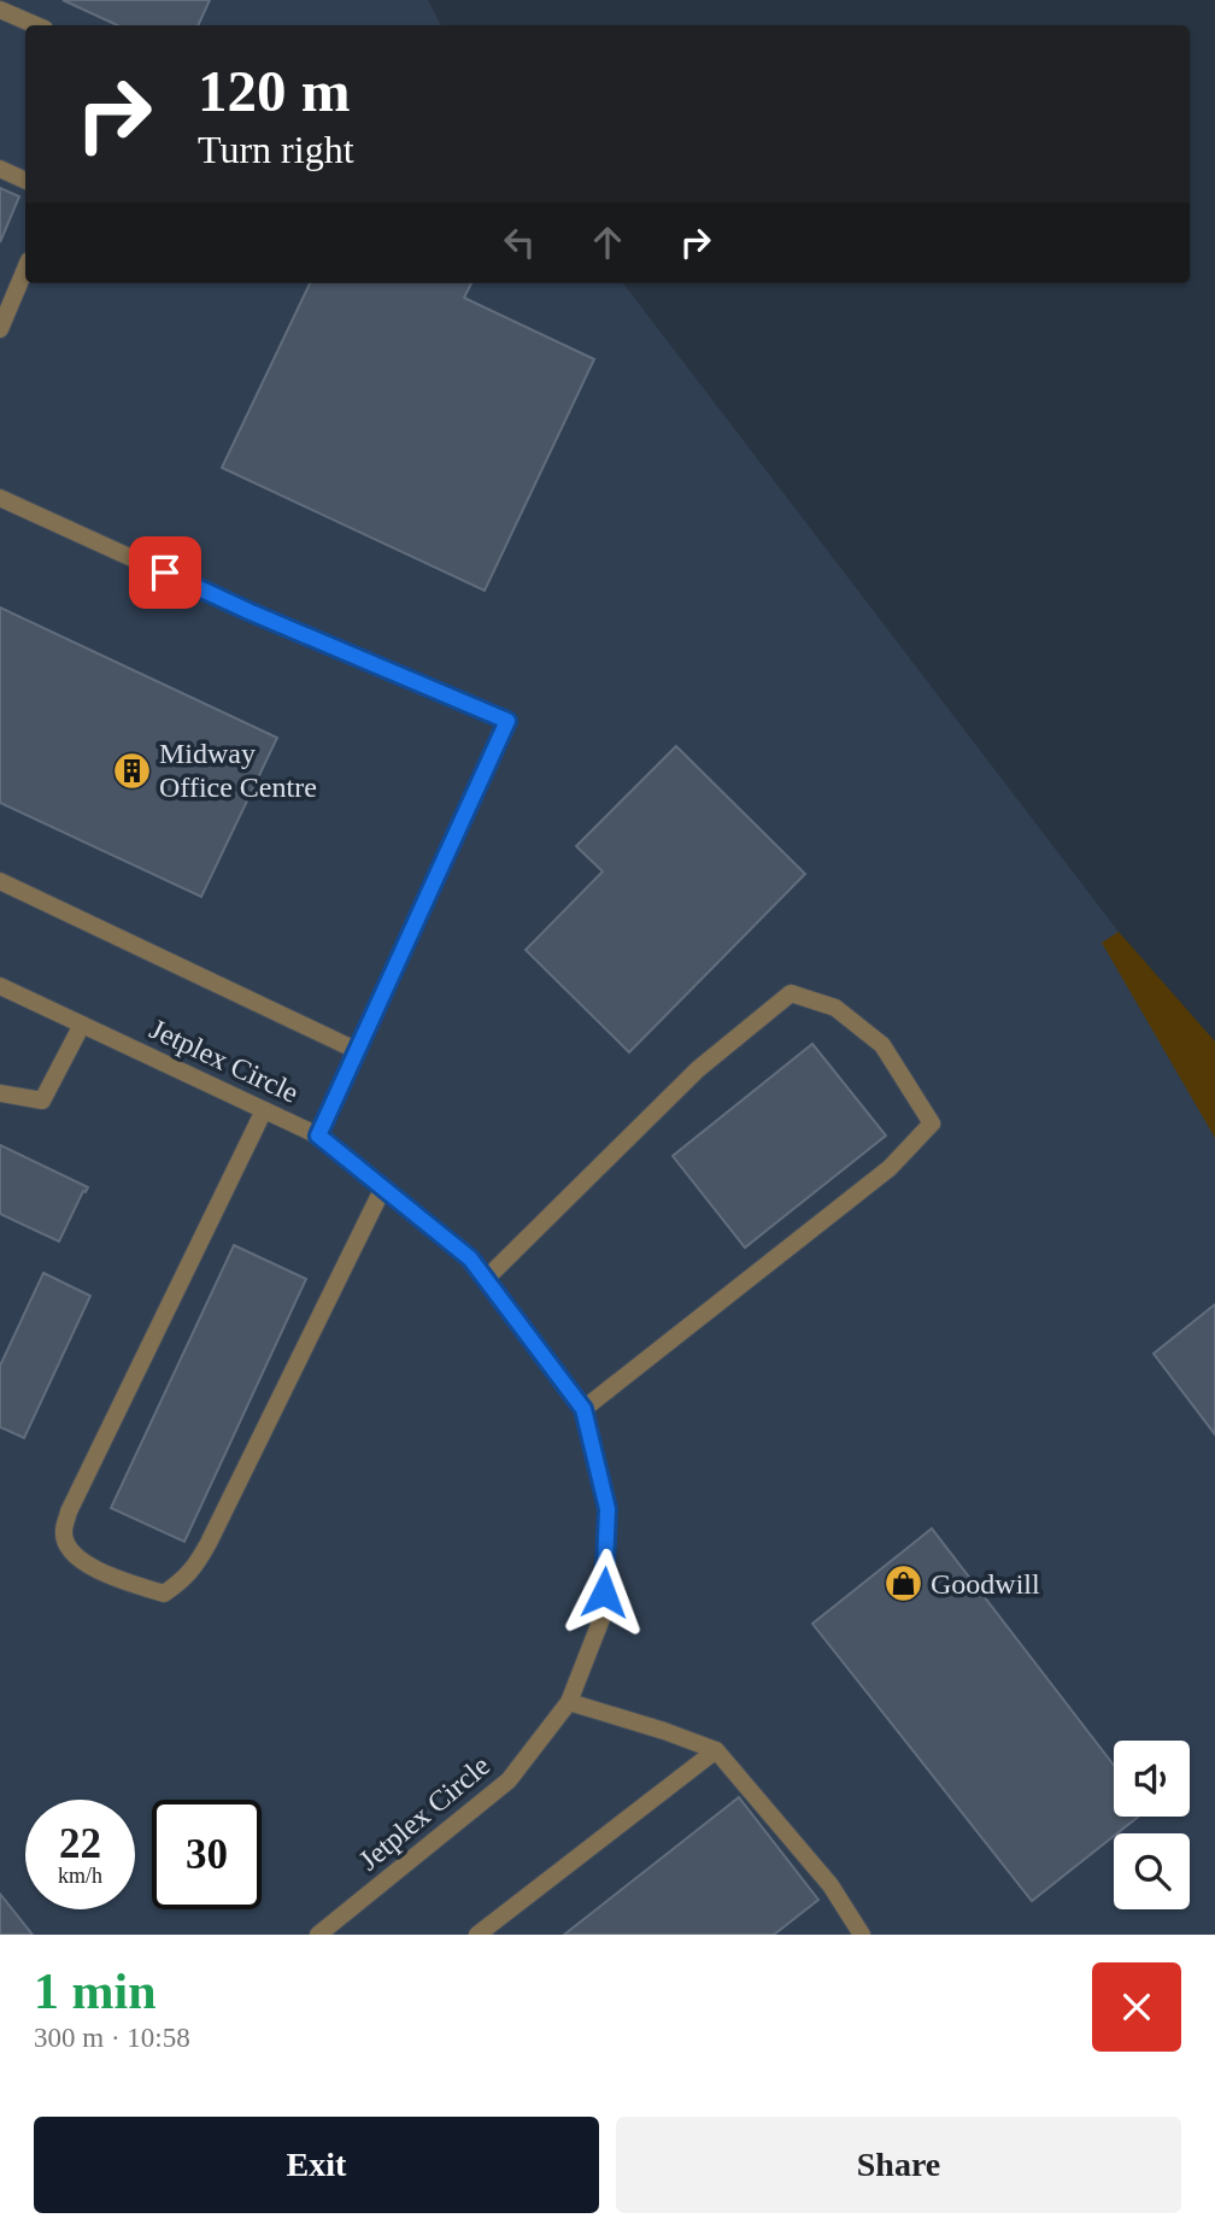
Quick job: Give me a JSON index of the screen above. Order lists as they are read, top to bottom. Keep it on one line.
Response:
{"streets":{"street":["Jetplex Circle"]},"places":{"building":["Midway Office Centre"],"shop":["Goodwill"]},"page":{"turn":["120 m","Turn right"],"speed":"22 km/h","limit":"30","heading":["1 min","300 m · 10:58"],"buttons":["Exit","Share"]}}
